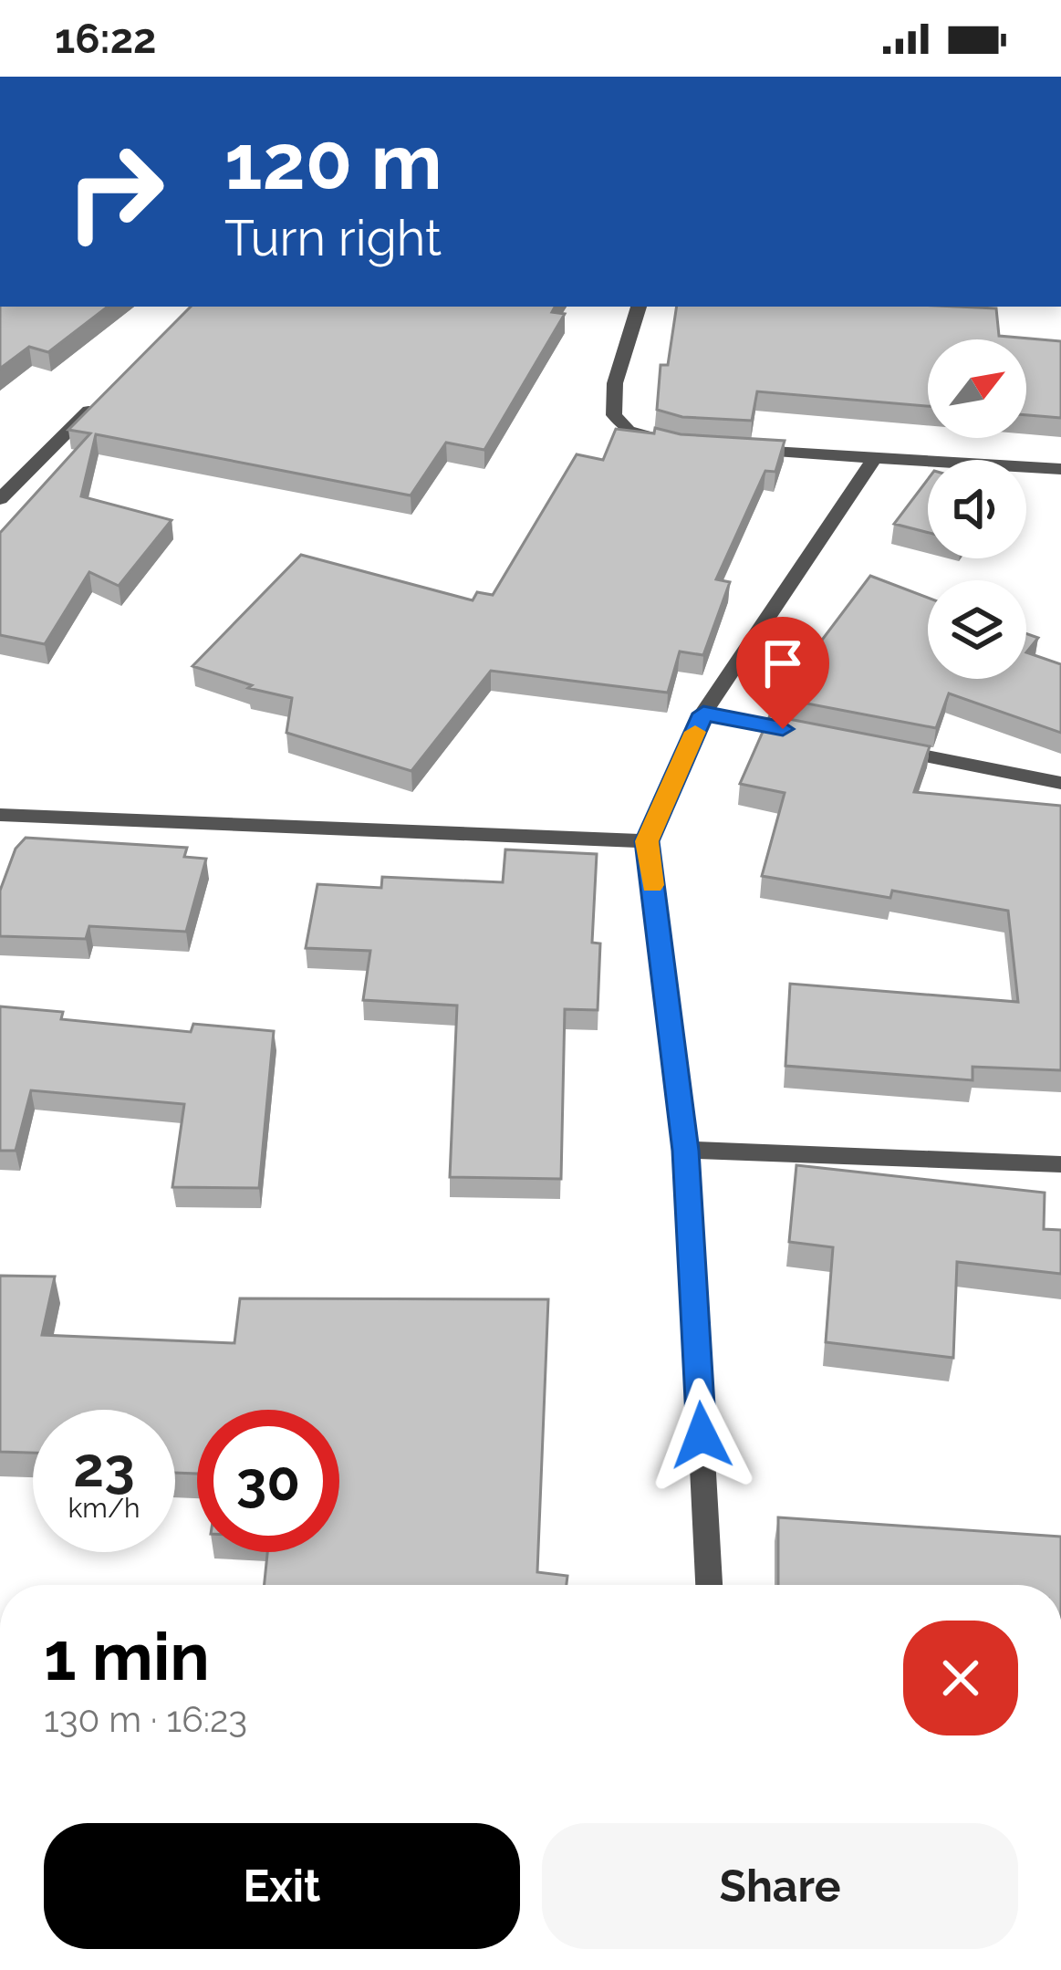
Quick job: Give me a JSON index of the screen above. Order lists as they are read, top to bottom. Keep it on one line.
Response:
{"north":"top right","page":{"status":"16:22","turn":["120 m","Turn right"],"speed":"23 km/h","limit":"30","heading":["1 min","130 m · 16:23"],"buttons":["Exit","Share"]}}
